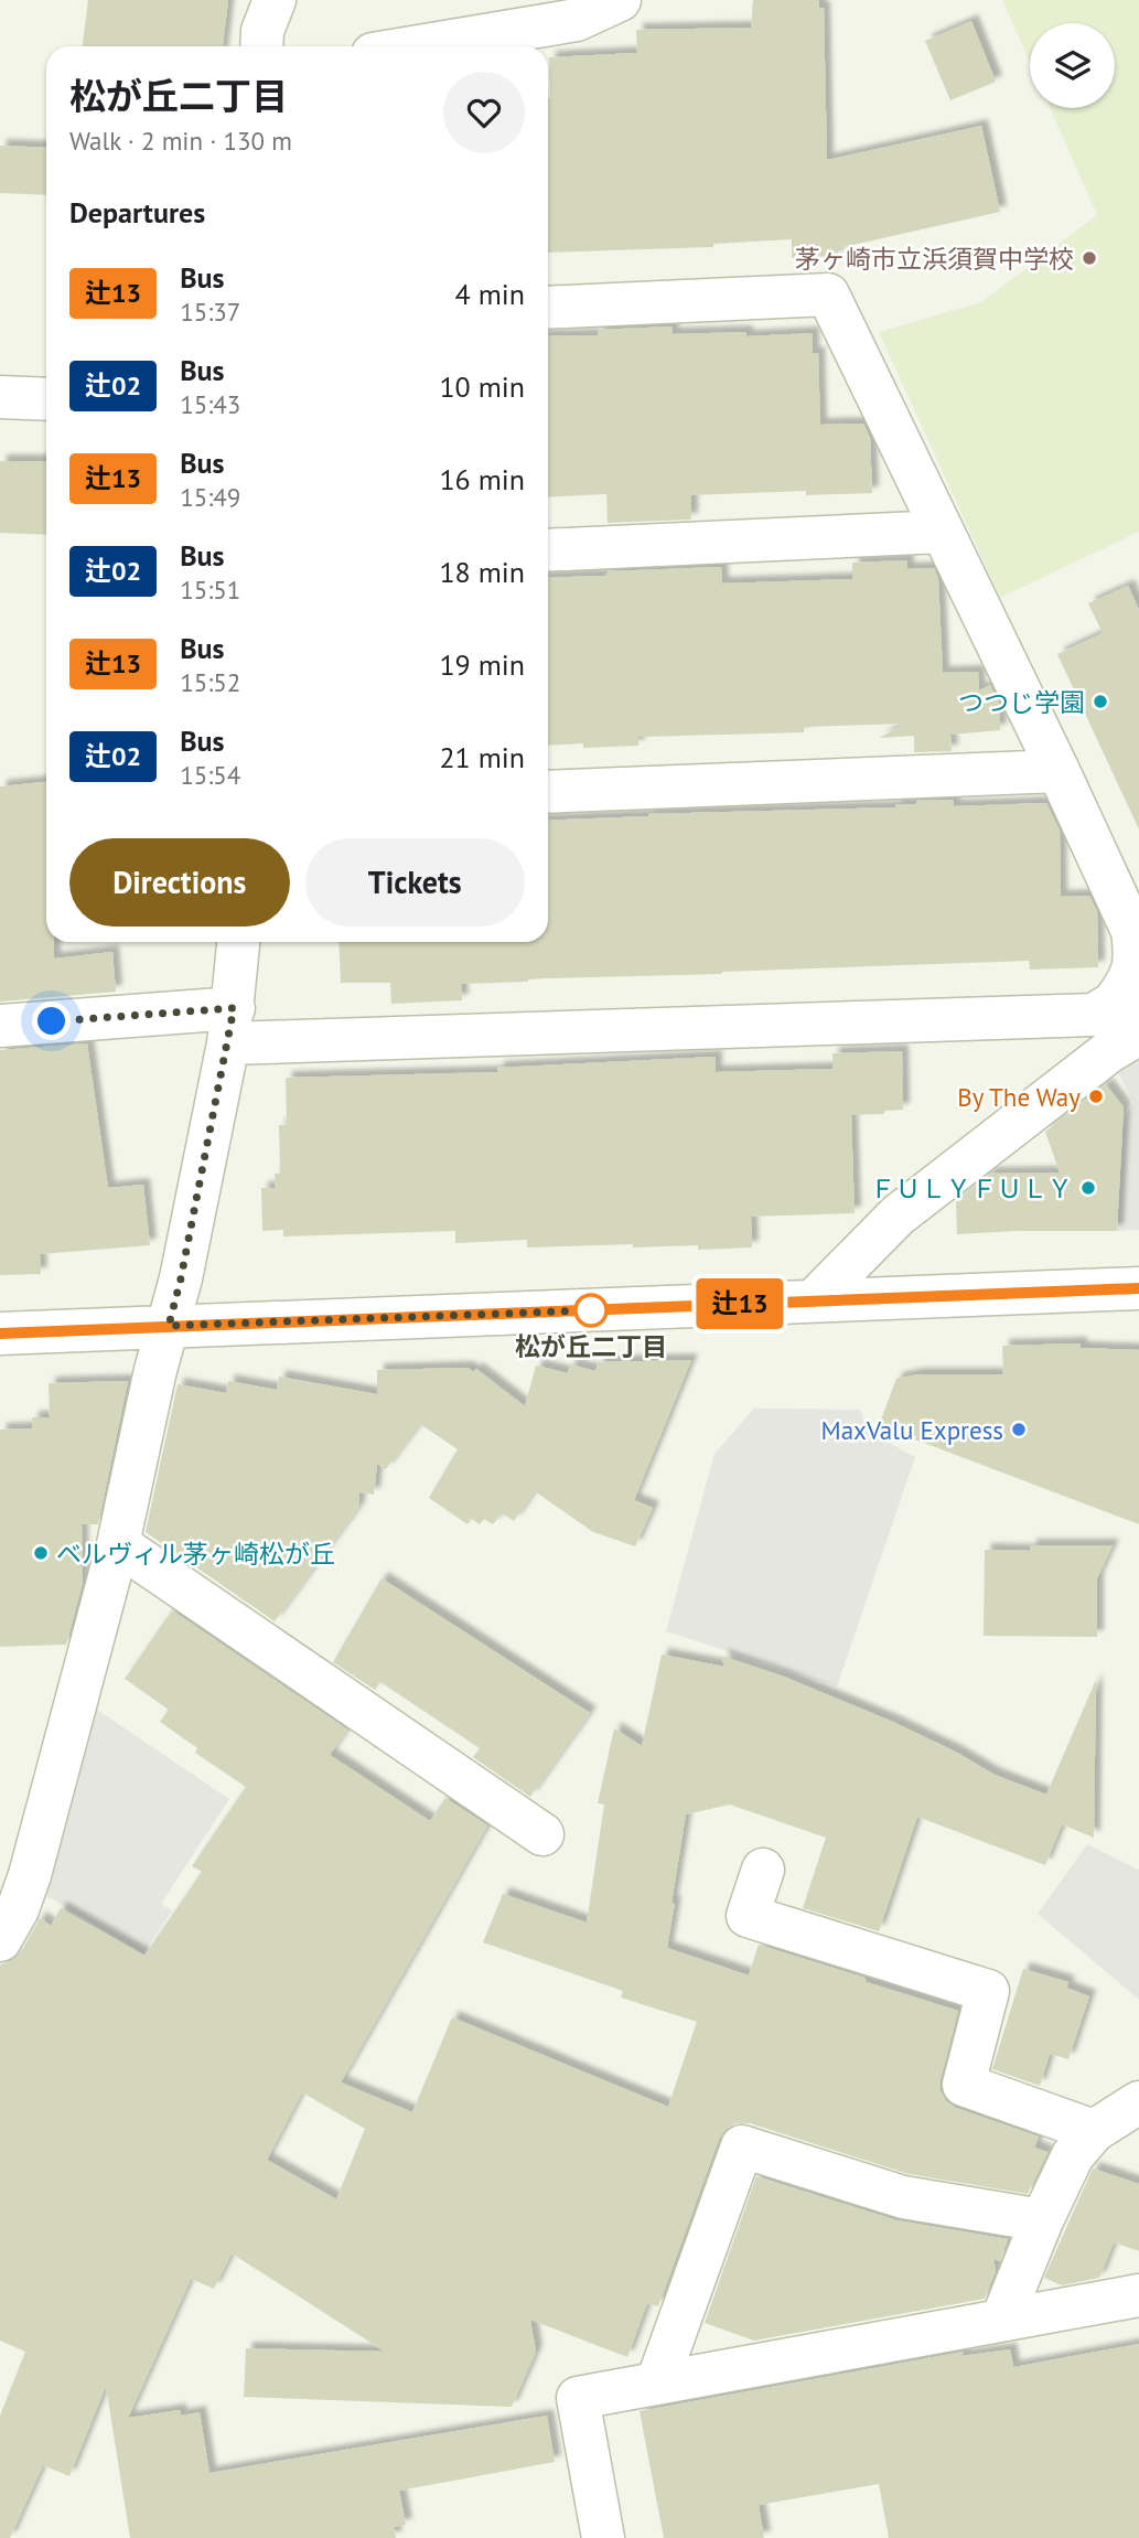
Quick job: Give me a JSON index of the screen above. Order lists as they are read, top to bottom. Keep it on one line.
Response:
{"places":["茅ヶ崎市立浜須賀中学校","つつじ学園","By The Way","ＦＵＬＹＦＵＬＹ","松が丘二丁目","MaxValu Express","ベルヴィル茅ヶ崎松が丘"],"lines":["bus line 辻13"],"page":{"on_map":"辻13","heading":[["松が丘二丁目","Walk · 2 min · 130 m"],"Departures"],"list":[{"mark":"辻13","name":"Bus","note":"15:37","value":"4 min"},{"mark":"辻02","name":"Bus","note":"15:43","value":"10 min"},{"mark":"辻13","name":"Bus","note":"15:49","value":"16 min"},{"mark":"辻02","name":"Bus","note":"15:51","value":"18 min"},{"mark":"辻13","name":"Bus","note":"15:52","value":"19 min"},{"mark":"辻02","name":"Bus","note":"15:54","value":"21 min"}],"buttons":["Directions","Tickets"]}}
